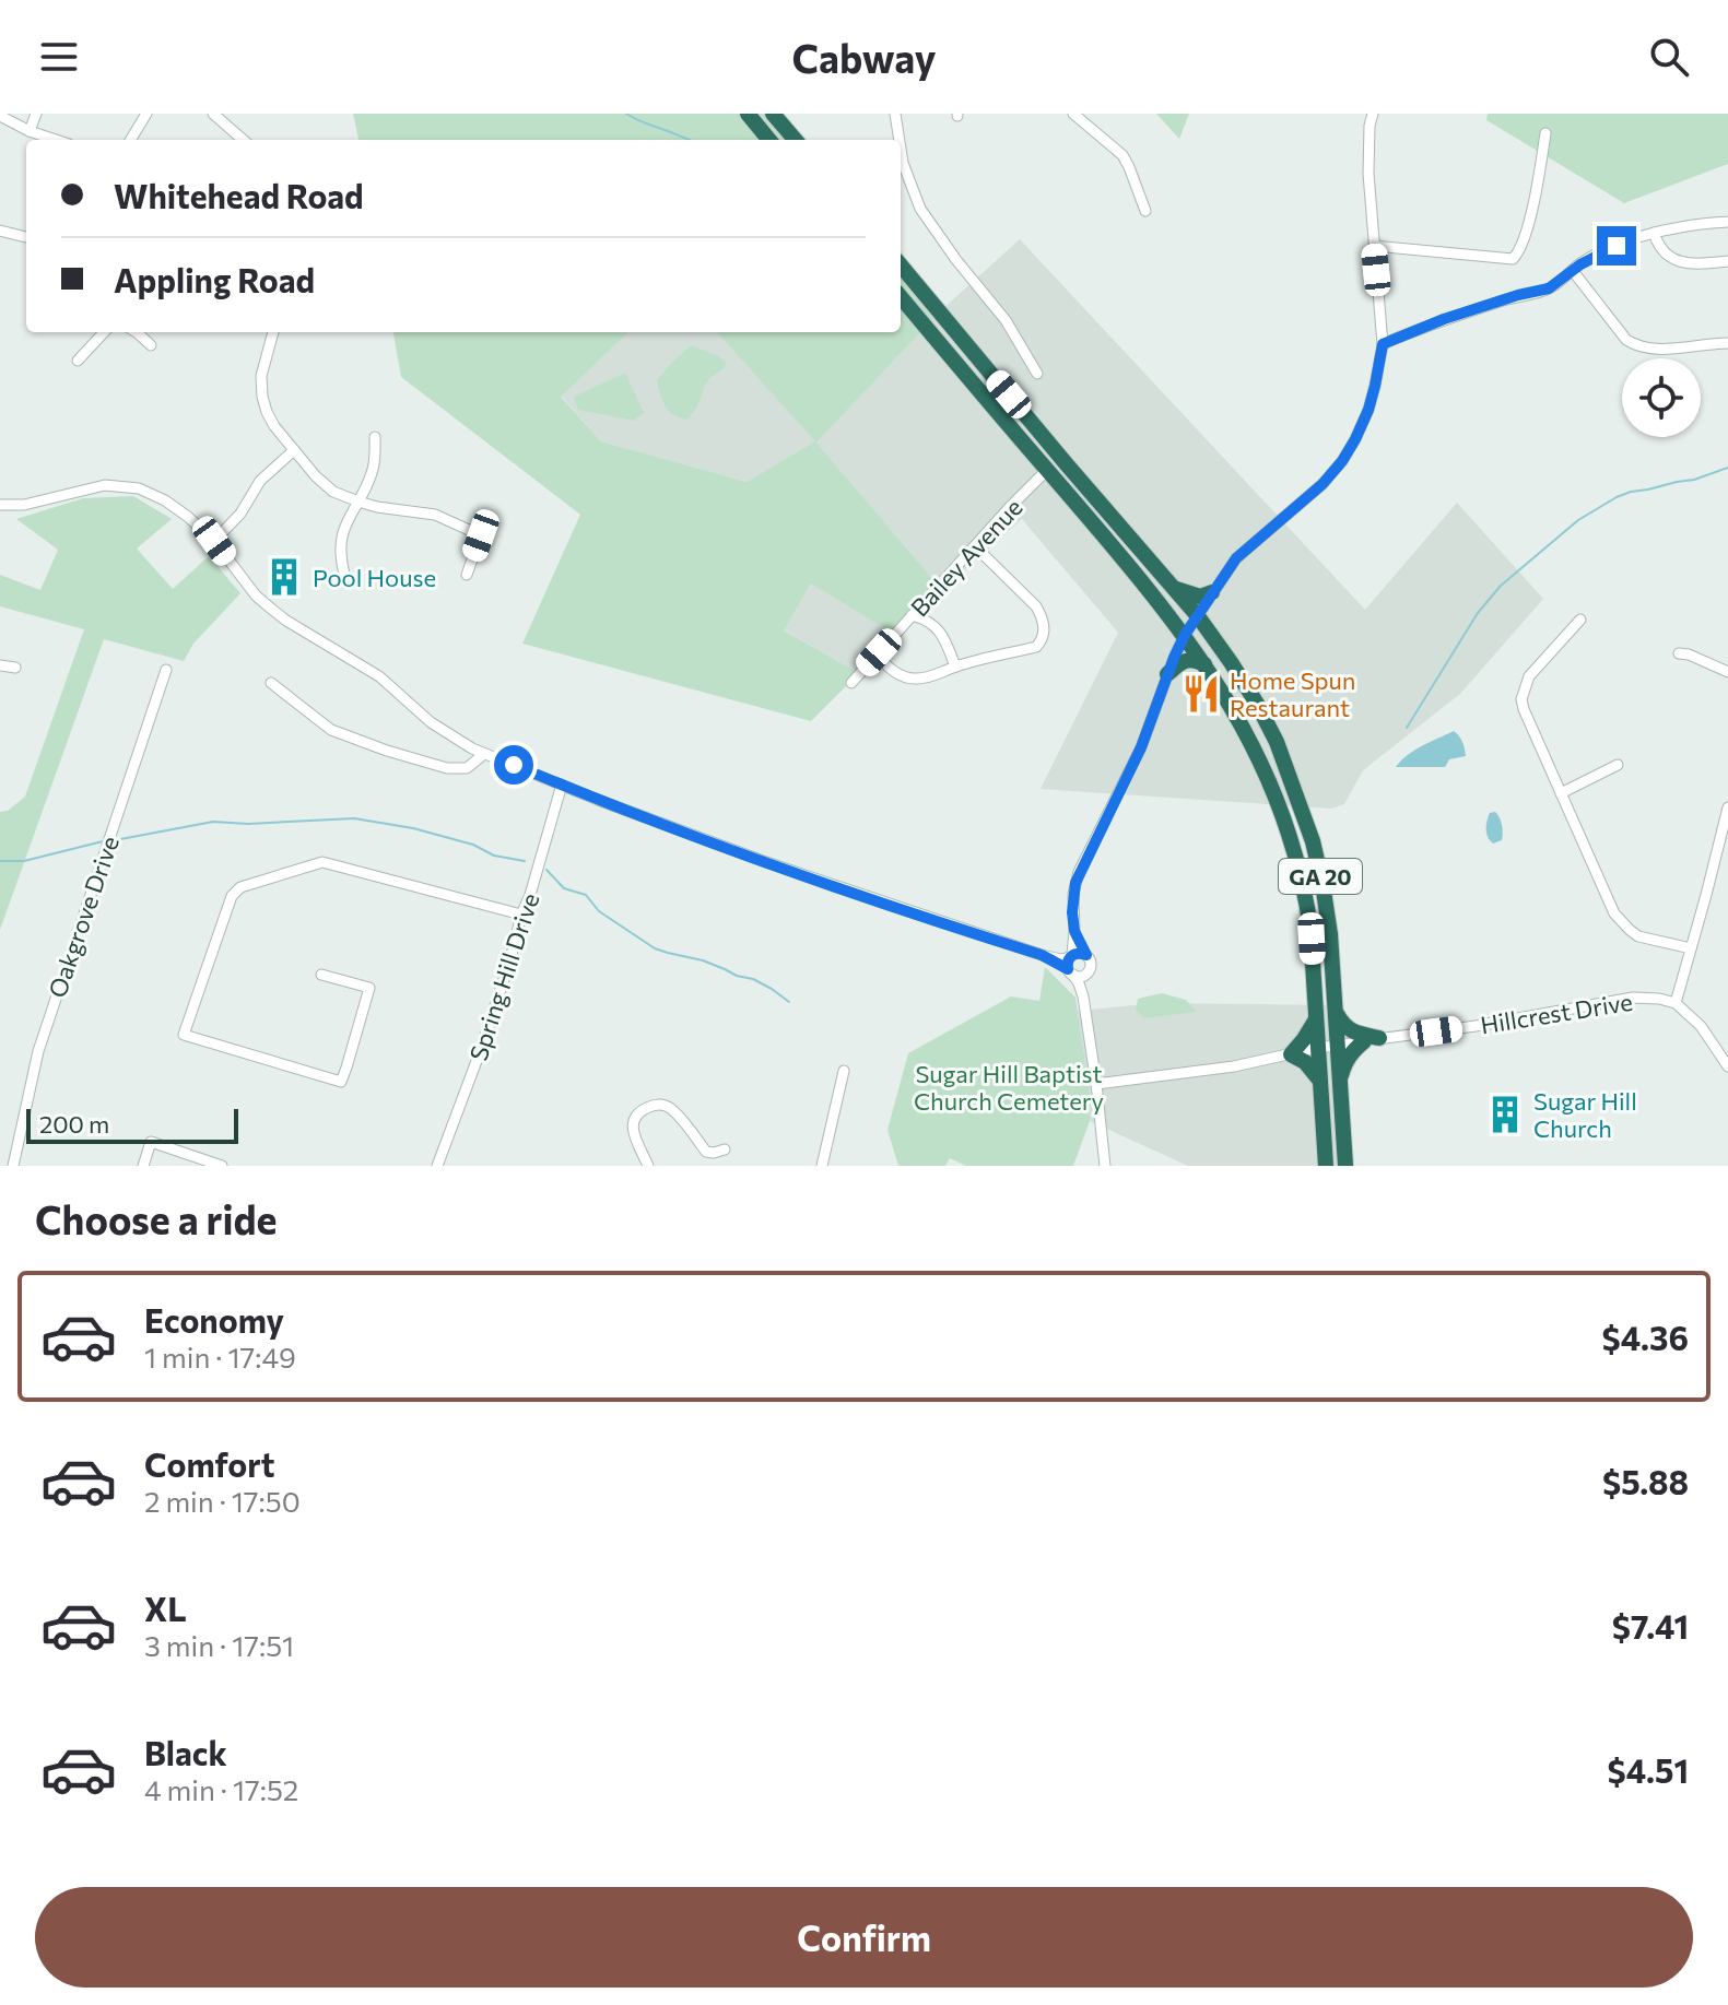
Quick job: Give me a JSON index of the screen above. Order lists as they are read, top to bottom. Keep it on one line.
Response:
{"streets":{"highway":["GA 20"],"street":["Bailey Avenue","Oakgrove Drive","Spring Hill Drive","Hillcrest Drive"]},"crossings":[["Bailey Avenue","GA 20"],["GA 20","Hillcrest Drive"]],"parks":["Sugar Hill Baptist Church Cemetery"],"places":{"building":["Pool House","Sugar Hill Church"],"restaurant":["Home Spun Restaurant"]},"scale_bar":"200 m","page":{"header":"Cabway","banner":["Whitehead Road","Appling Road"],"scale":"200 m","heading":"Choose a ride","list":[{"name":"Economy","note":"1 min · 17:49","value":"$4.36"},{"name":"Comfort","note":"2 min · 17:50","value":"$5.88"},{"name":"XL","note":"3 min · 17:51","value":"$7.41"},{"name":"Black","note":"4 min · 17:52","value":"$4.51"}],"buttons":"Confirm"}}
